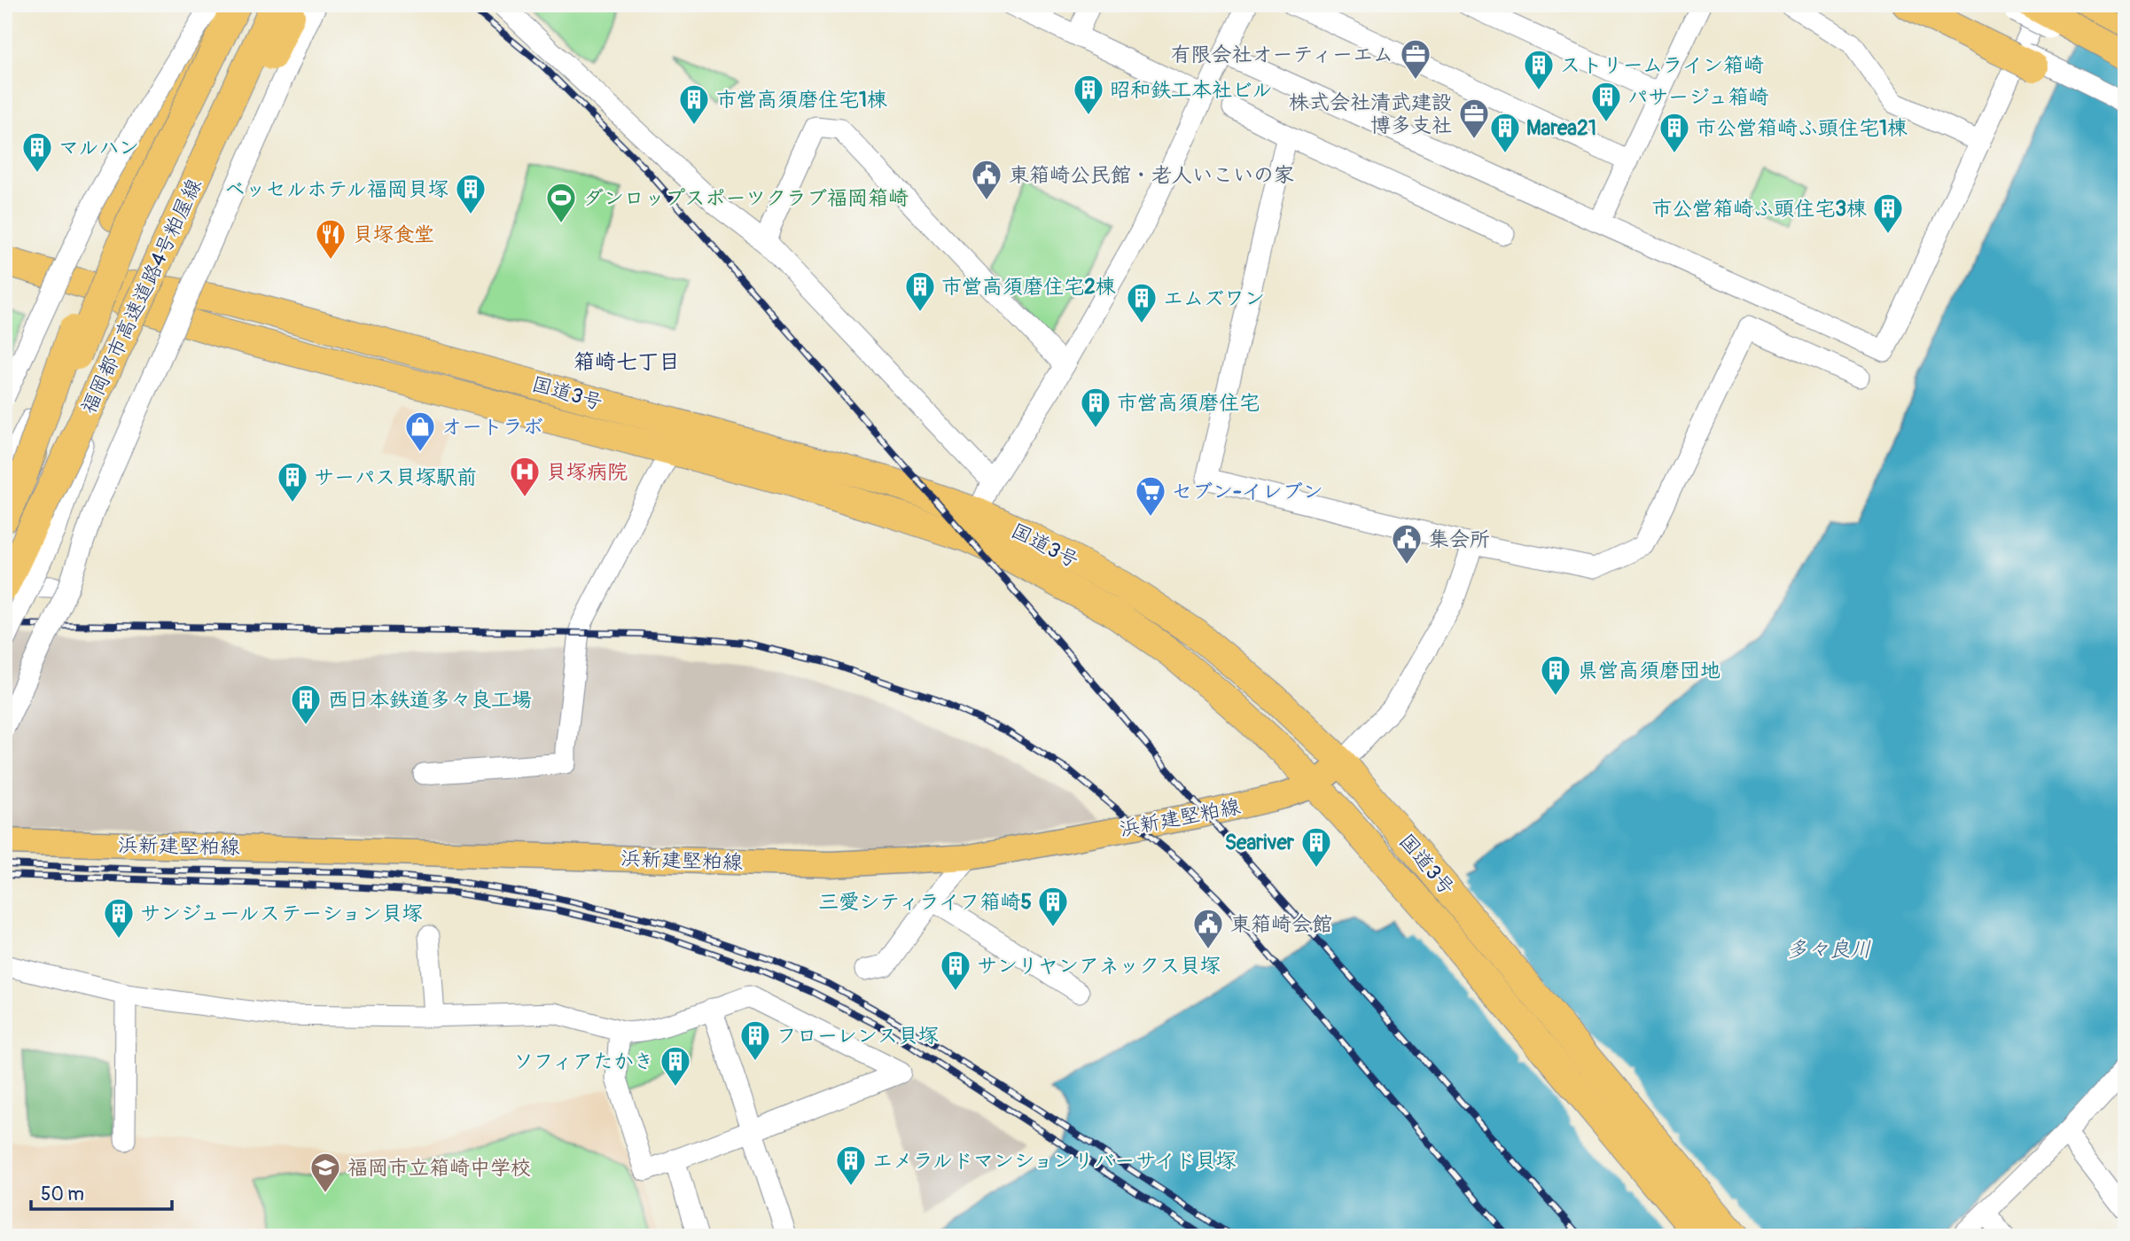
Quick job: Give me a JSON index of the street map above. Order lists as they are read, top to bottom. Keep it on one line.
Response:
{"streets":{"highway":["福岡都市高速道路4号粕屋線","国道3号"],"main road":["浜新建堅粕線"]},"crossings":[["国道3号","浜新建堅粕線"]],"districts":["箱崎七丁目"],"water":["多々良川"],"places":{"office":["有限会社オーティーエム","株式会社清武建設 博多支社"],"building":["ストリームライン箱崎","昭和鉄工本社ビル","パサージュ箱崎","市営高須磨住宅1棟","Marea21","市公営箱崎ふ頭住宅1棟","マルハン","ベッセルホテル福岡貝塚","市公営箱崎ふ頭住宅3棟","市営高須磨住宅2棟","エムズワン","市営高須磨住宅","サーパス貝塚駅前","県営高須磨団地","西日本鉄道多々良工場","Seariver","三愛シティライフ箱崎5","サンジュールステーション貝塚","サンリヤンアネックス貝塚","フローレンス貝塚","ソフィアたかき","エメラルドマンションリバーサイド貝塚"],"public building":["東箱崎公民館・老人いこいの家","集会所","東箱崎会館"],"sports":["ダンロップスポーツクラブ福岡箱崎"],"restaurant":["貝塚食堂"],"shop":["オートラボ"],"hospital":["貝塚病院"],"supermarket":["セブン-イレブン"],"school or university":["福岡市立箱崎中学校"]},"scale_bar":"50 m"}
